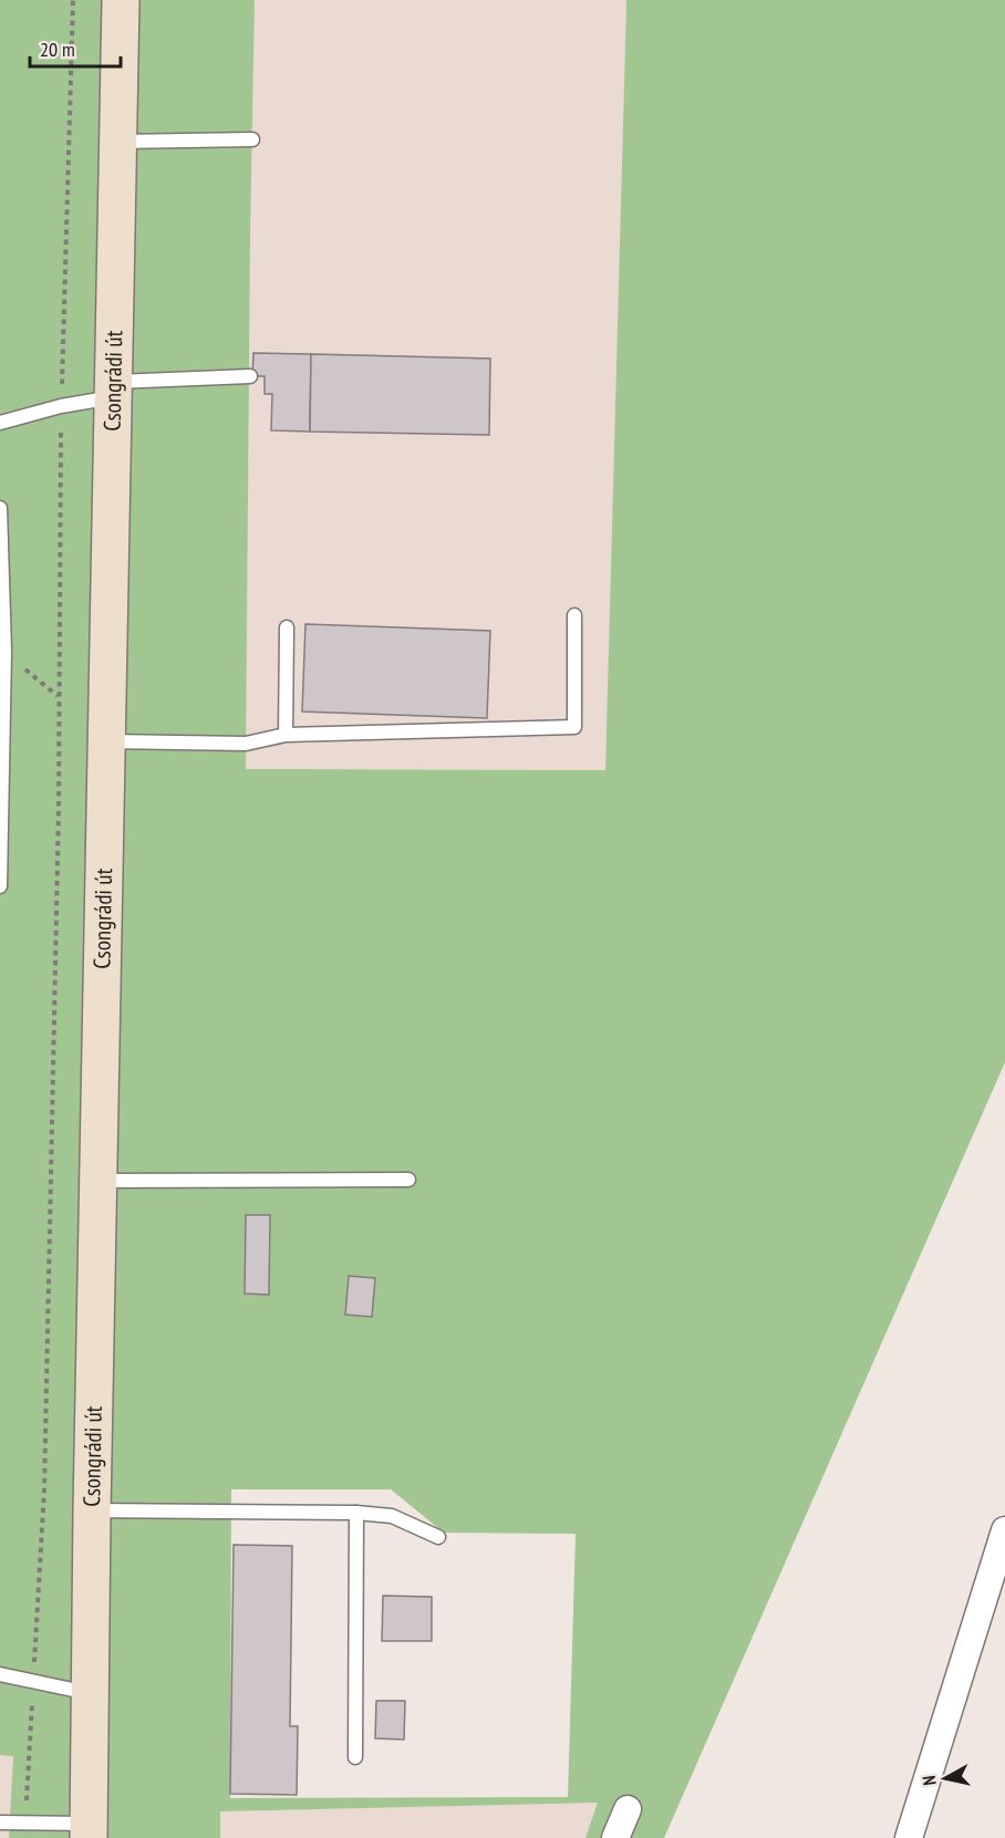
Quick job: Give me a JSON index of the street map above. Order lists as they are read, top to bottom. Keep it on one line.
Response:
{"streets":{"main road":["Csongrádi út"]},"scale_bar":"20 m","north":"left"}
